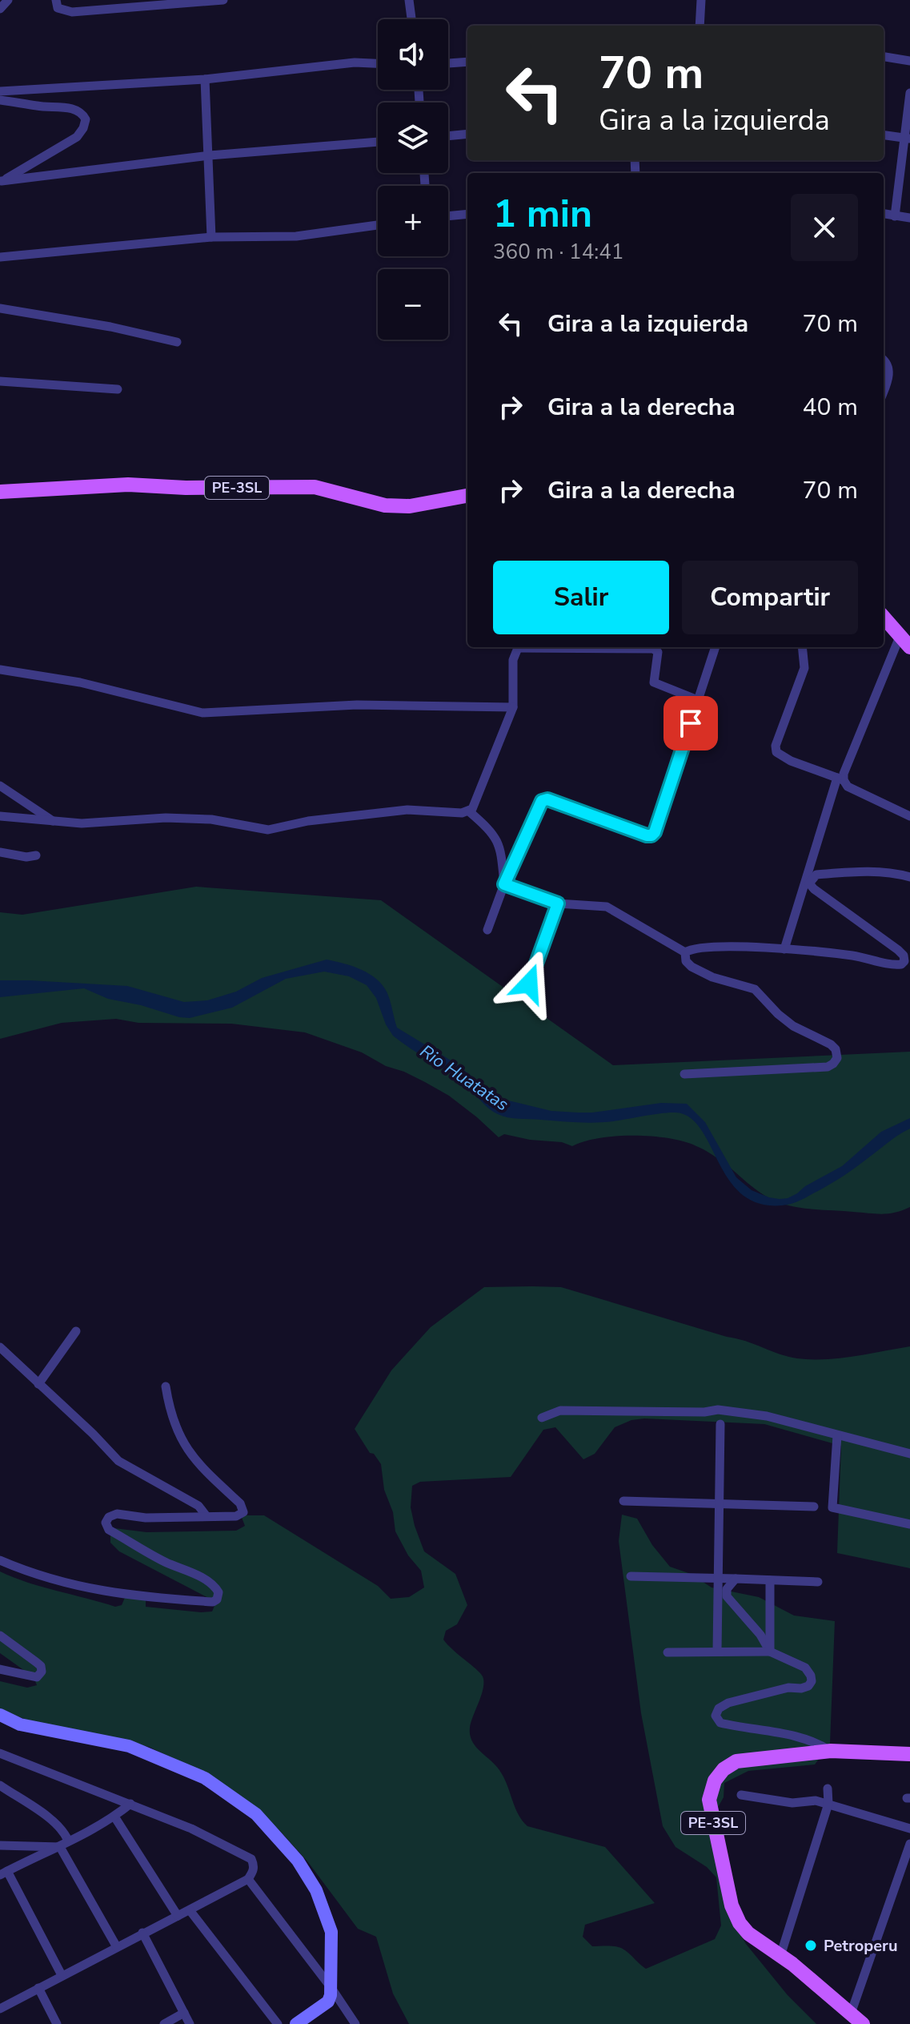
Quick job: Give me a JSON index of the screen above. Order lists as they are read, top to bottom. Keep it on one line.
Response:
{"streets":{"main road":["PE-3SL"]},"water":["Rio Huatatas"],"places":["Petroperu"],"page":{"map_buttons":["+","−"],"turn":["70 m","Gira a la izquierda"],"heading":["1 min","360 m · 14:41"],"list":[{"name":"Gira a la izquierda","value":"70 m"},{"name":"Gira a la derecha","value":"40 m"},{"name":"Gira a la derecha","value":"70 m"}],"buttons":["Salir","Compartir"]}}
